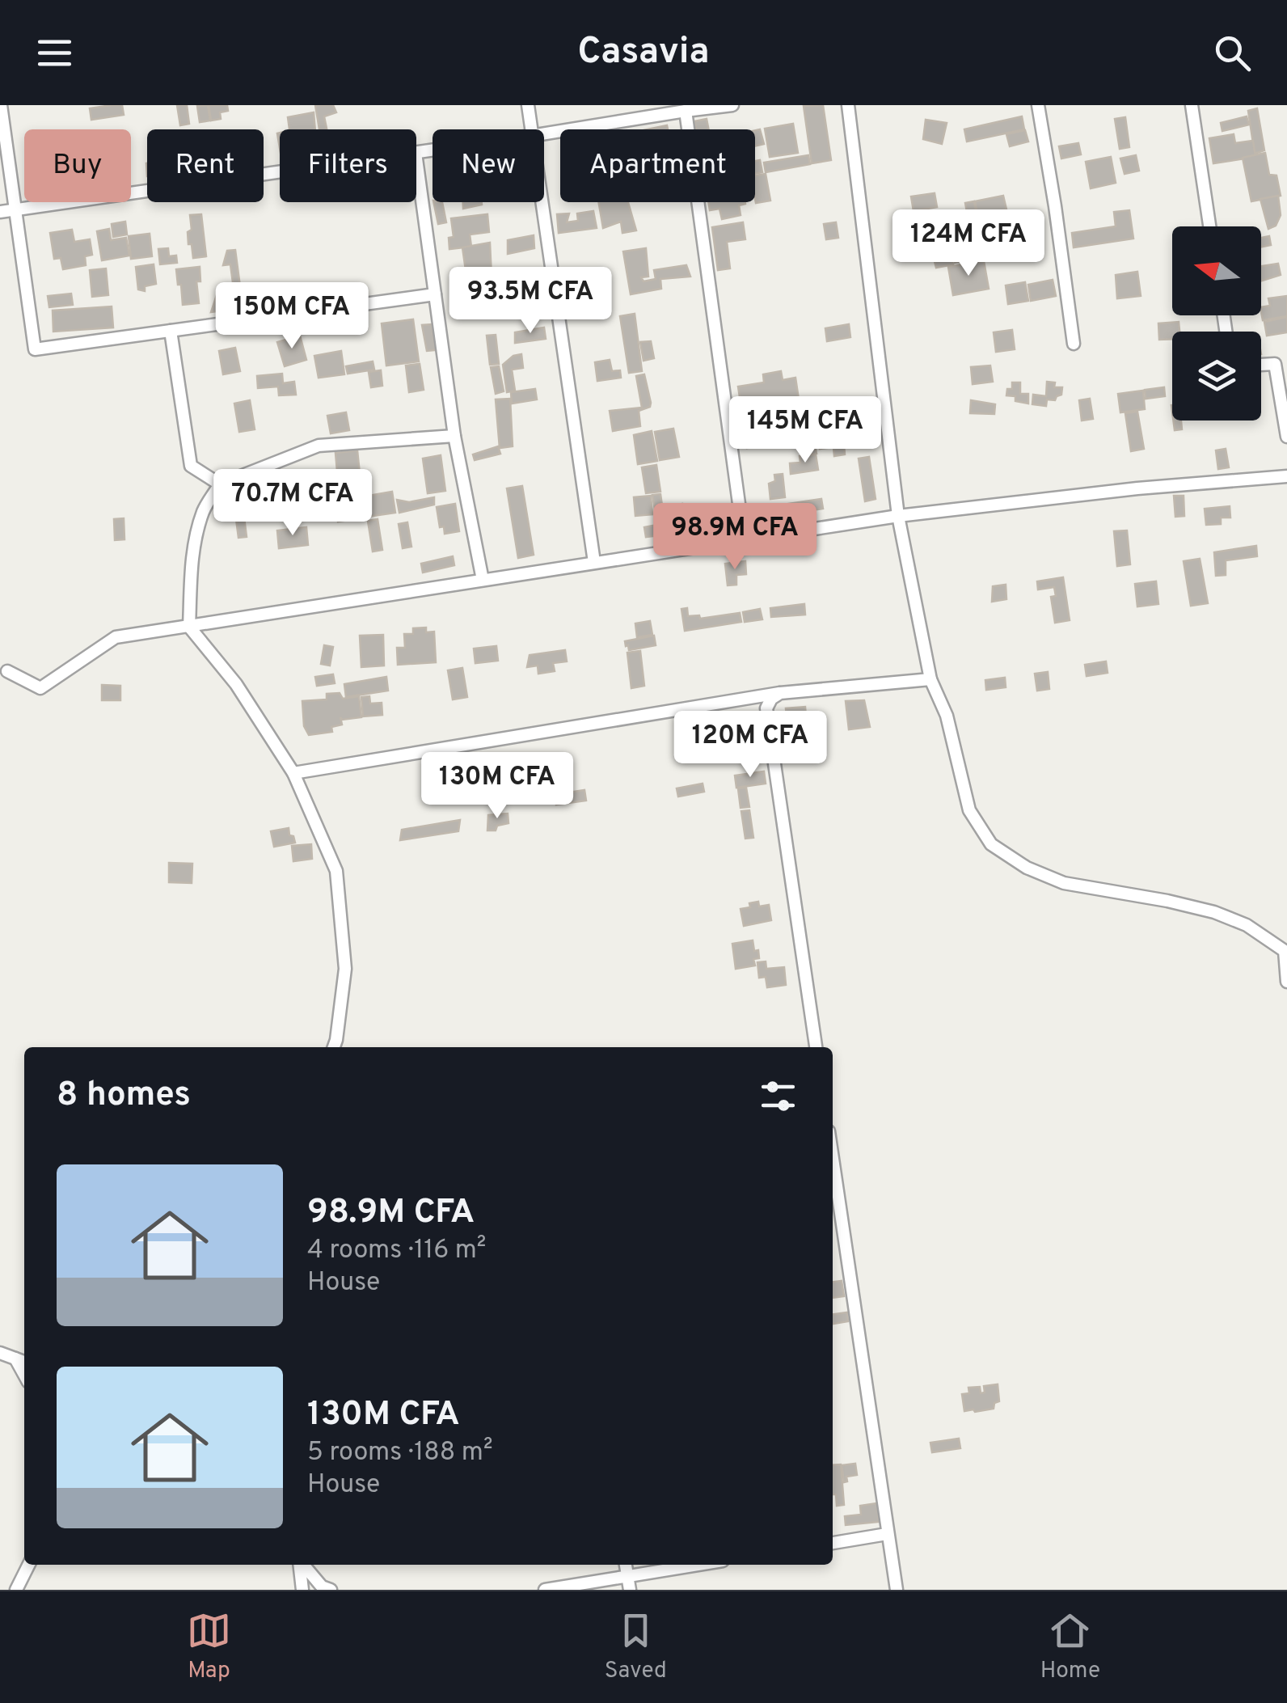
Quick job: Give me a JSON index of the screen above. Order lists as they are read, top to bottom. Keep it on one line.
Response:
{"north":"left","page":{"header":"Casavia","chip":["Buy","Rent","Filters","New","Apartment"],"price":["124M CFA","93.5M CFA","150M CFA","145M CFA","70.7M CFA","98.9M CFA","120M CFA","130M CFA"],"heading":"8 homes","list":[{"name":"98.9M CFA","note":"4 rooms · 116 m² · House"},{"name":"130M CFA","note":"5 rooms · 188 m² · House"}],"tabs":["Map","Saved","Home"]}}
